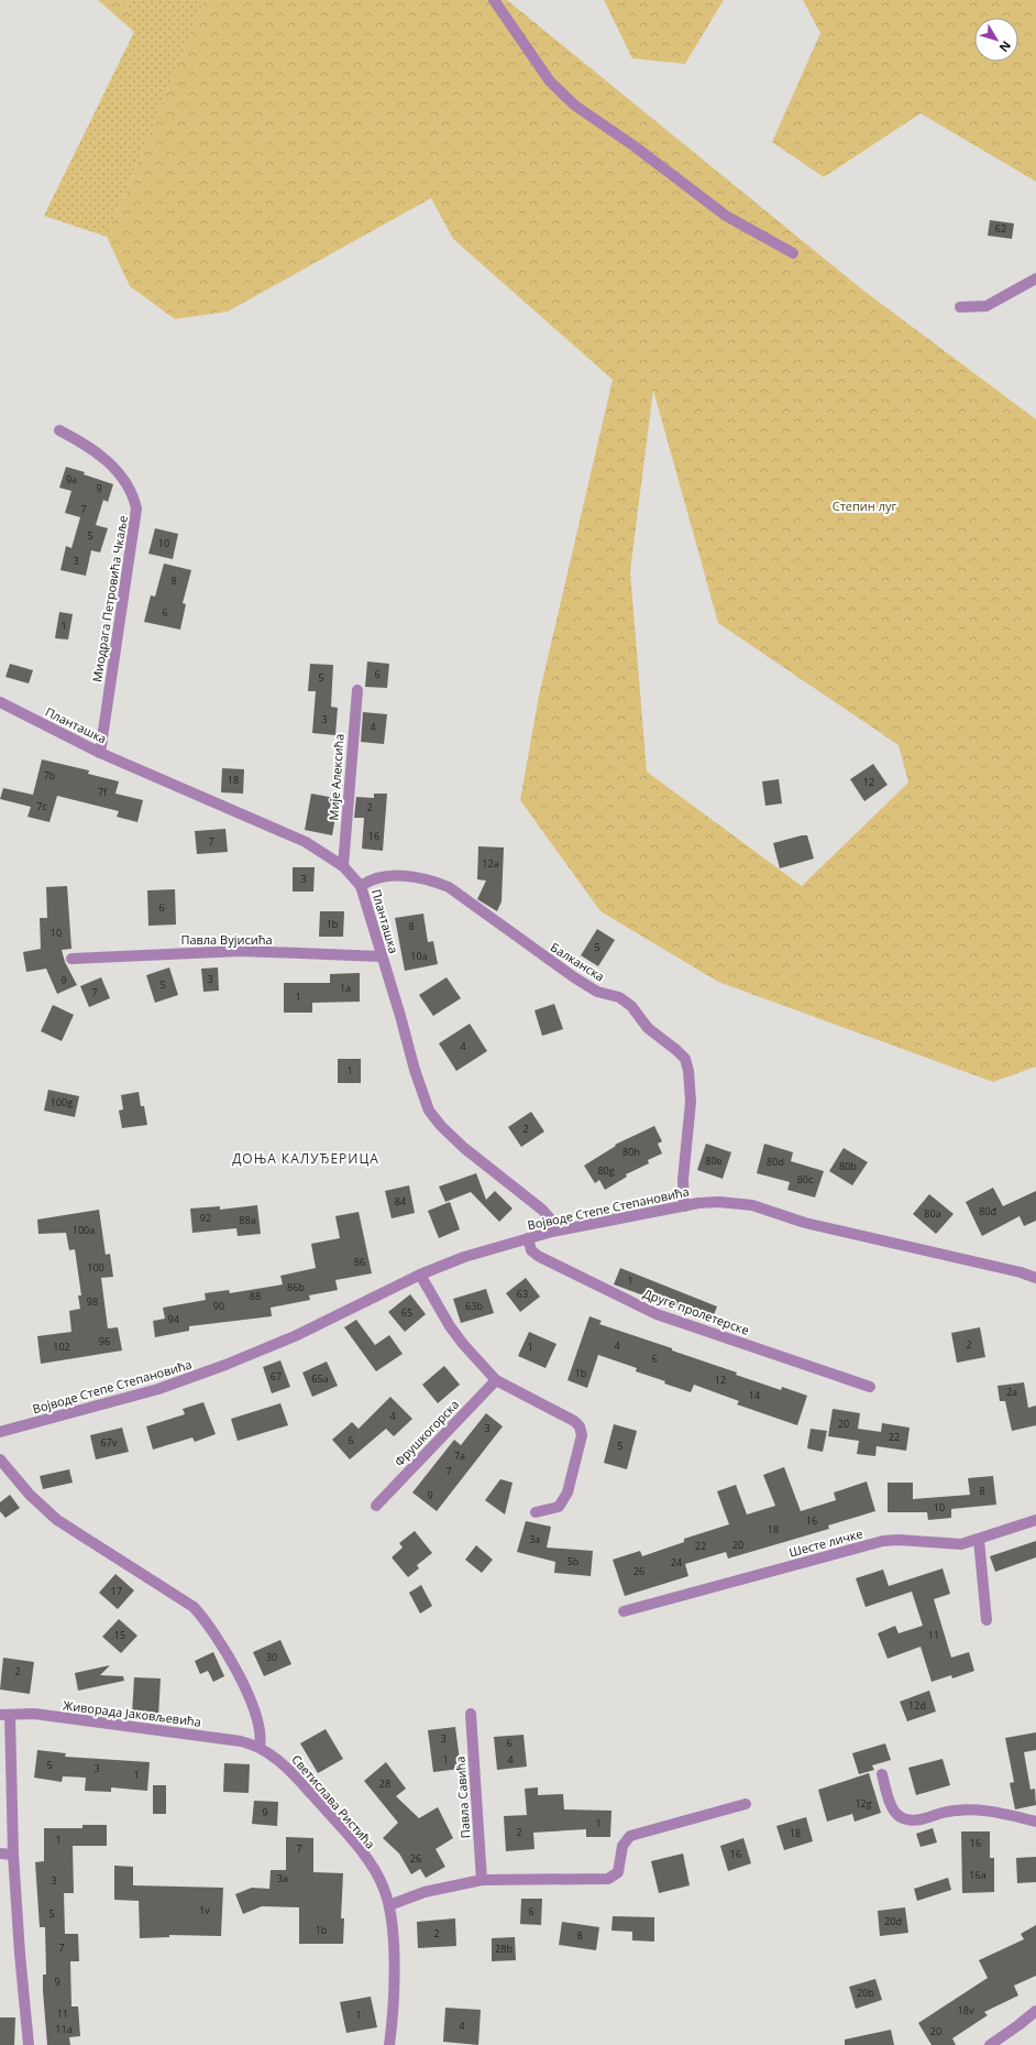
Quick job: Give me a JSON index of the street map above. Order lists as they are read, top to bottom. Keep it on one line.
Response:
{"streets":{"street":["Миодрага Петровића Чкаље","Планташка","Мије Алексића","Павла Вујисића","Балканска","Војводе Степе Степановића","Друге пролетерске","Фрушкогорска","Шесте личке","Живорада Јаковљевића","Павла Савића","Светислава Ристића"]},"crossings":[["Миодрага Петровића Чкаље","Планташка"],["Планташка","Мије Алексића"],["Планташка","Павла Вујисића"],["Планташка","Балканска"],["Планташка","Војводе Степе Степановића"],["Балканска","Војводе Степе Степановића"],["Војводе Степе Степановића","Друге пролетерске"],["Живорада Јаковљевића","Светислава Ристића"]],"districts":["ДОЊА КАЛУЂЕРИЦА"],"parks":["Степин луг"],"house_numbers":["62","9a","9","7","5","10","3","8","6","1","6","5","3","4","7b","18","12","7f","7c","2","16","7","12a","3","6","1b","8","10","5","10a","3","9","5","1a","7","1","4","1","100g","2","80h","80e","80d","80b","80g","80c","84","80đ","80a","92","88a","100a","86","100","1","86b","63","88","98","90","63b","65","94","96","2","4","102","1","6","1b","67","65a","12","2a","14","4","20","3","22","6","67v","5","7a","7","8","9","10","16","18","3a","20","22","5b","24","26","17","15","11","30","2","12d","3","6","1","4","5","3","1","28","12g","9","1","2","18","1","16","7","16","26","16a","3a","3","1v","6","5","20d","1b","2","8","7","28b","9","20b","18v","11","1","4","11a","20"],"north":"bottom right"}
